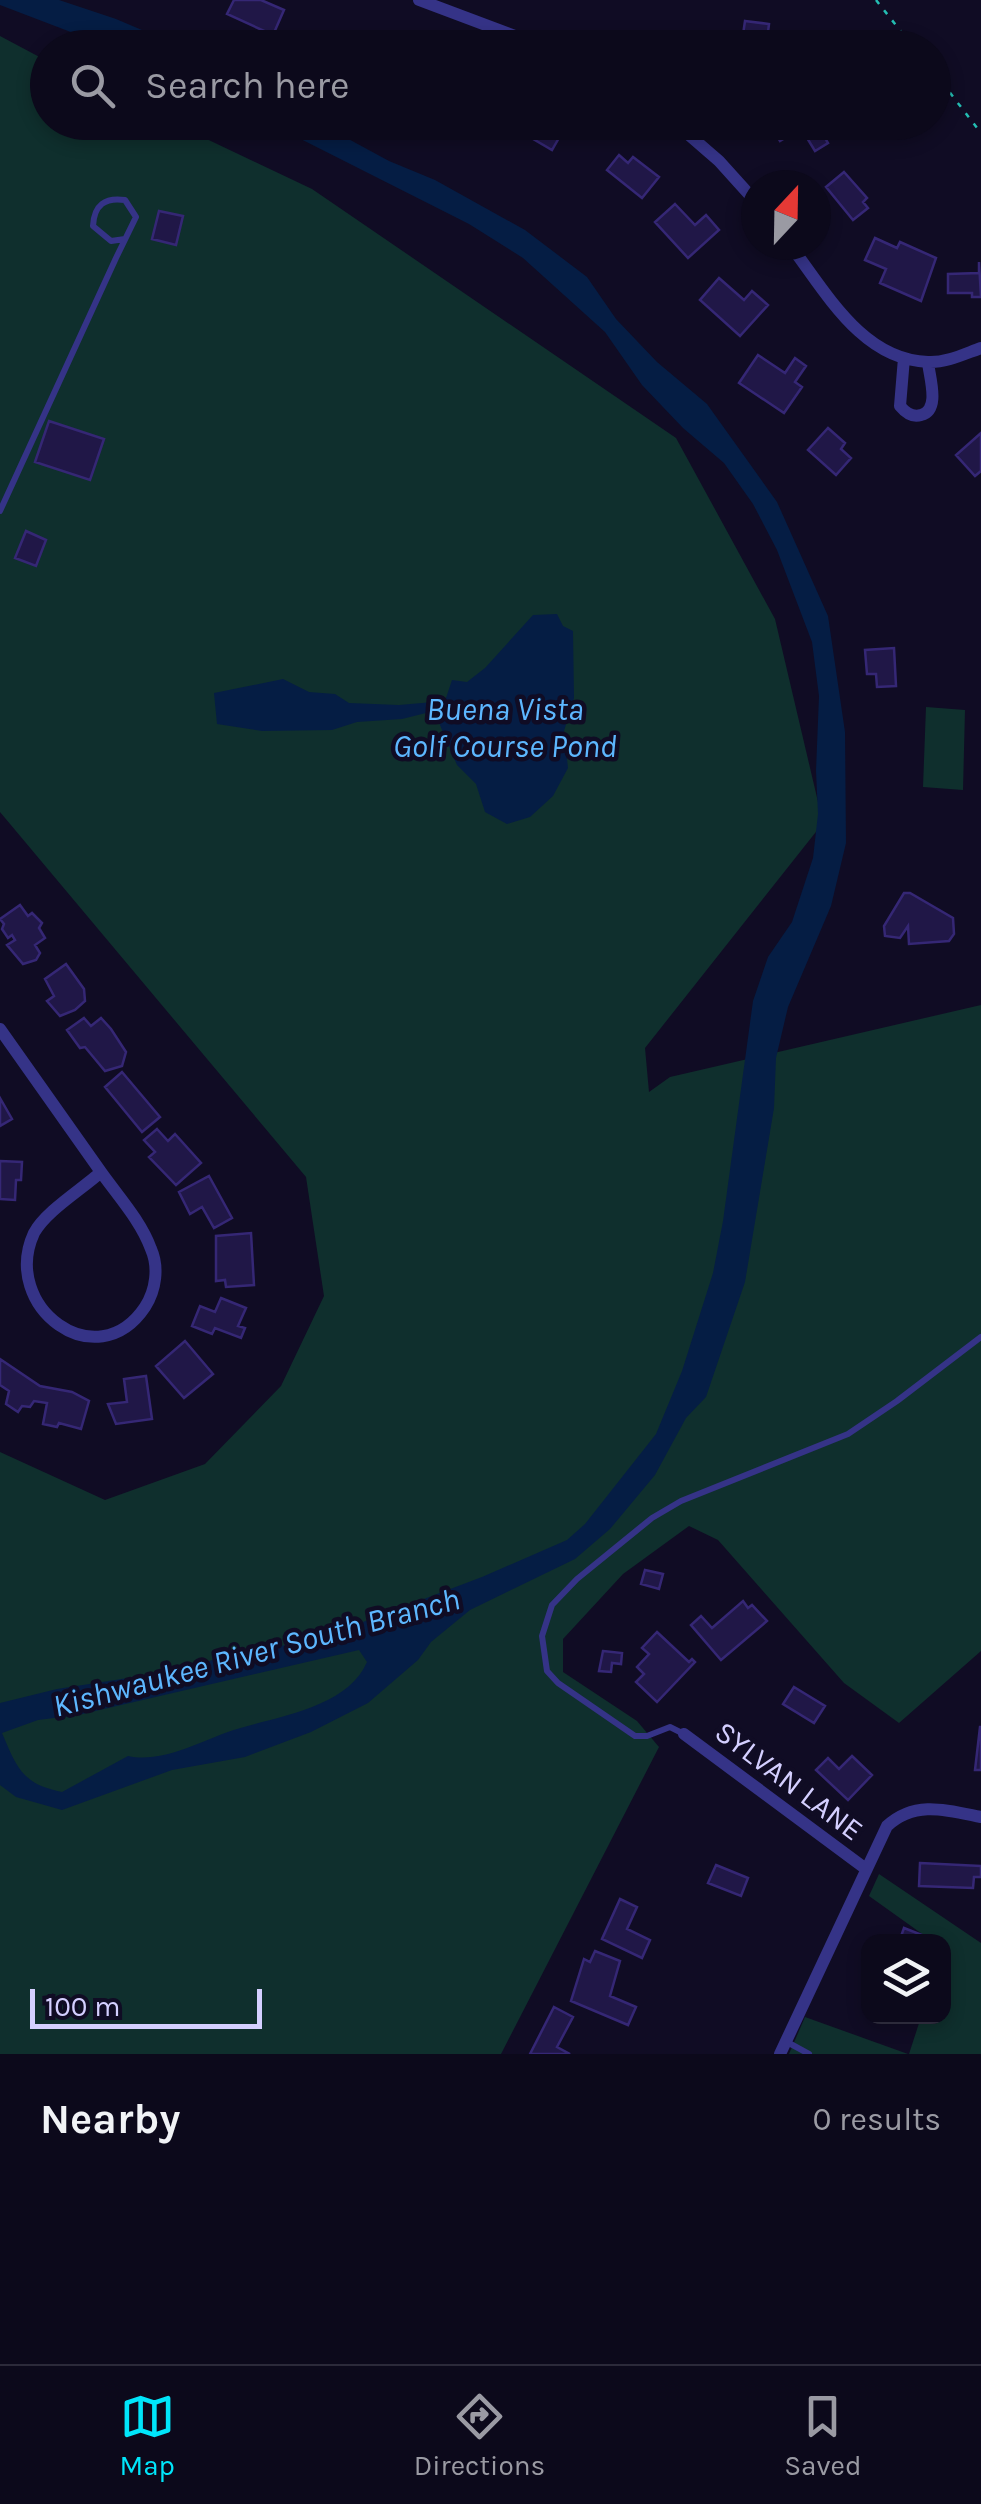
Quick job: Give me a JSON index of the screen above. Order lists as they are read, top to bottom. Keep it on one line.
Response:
{"streets":{"street":["SYLVAN LANE"]},"water":["Buena Vista Golf Course Pond","Kishwaukee River South Branch"],"scale_bar":"100 m","north":"top","page":{"search":"Search here","scale":"100 m","heading":["Nearby","0 results"],"nav":["Map","Directions","Saved"]}}
